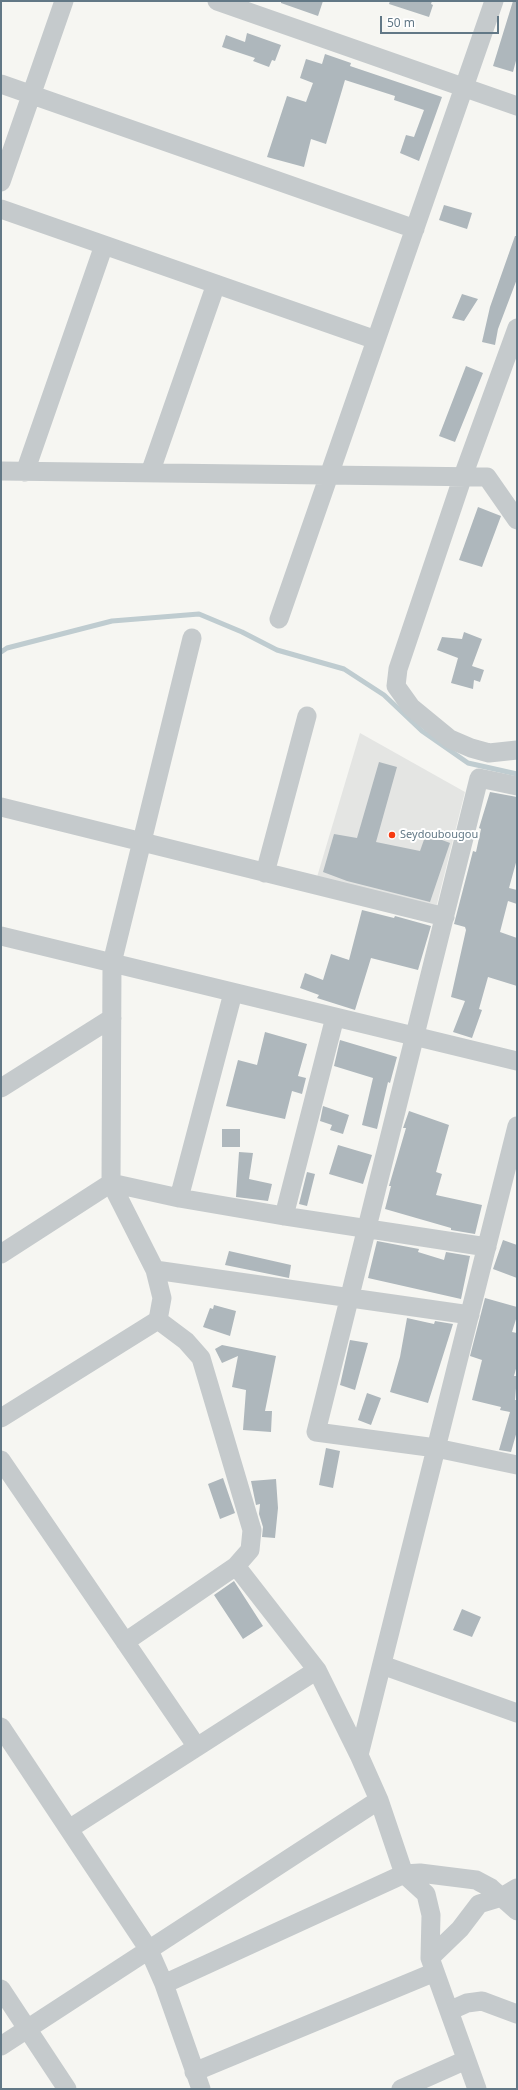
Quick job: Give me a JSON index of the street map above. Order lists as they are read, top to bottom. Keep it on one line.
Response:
{"places":["Seydoubougou"],"scale_bar":"50 m"}
